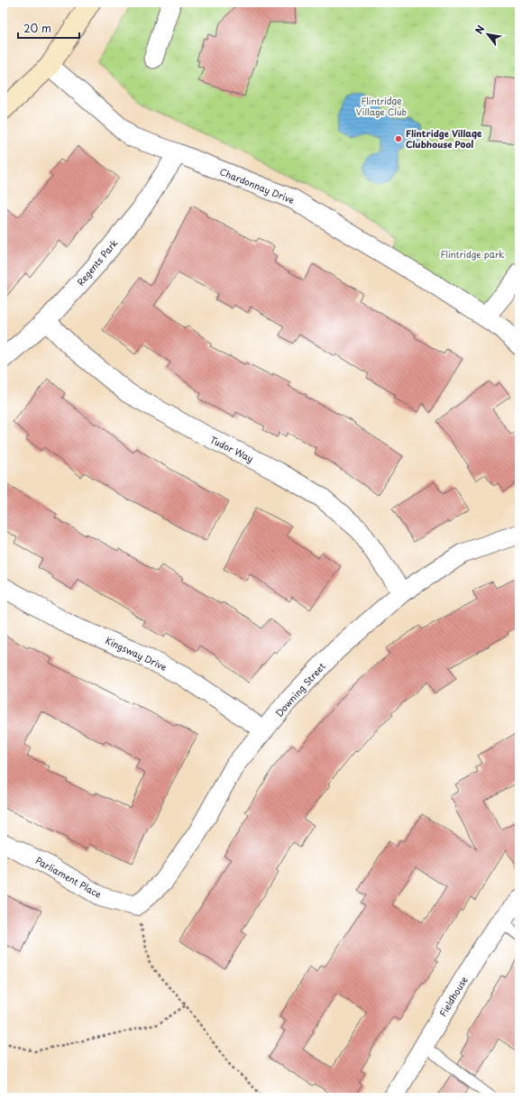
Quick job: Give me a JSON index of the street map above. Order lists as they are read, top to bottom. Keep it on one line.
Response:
{"streets":{"street":["Chardonnay Drive","Regents Park","Tudor Way","Kingsway Drive","Downing Street","Parliament Place","Fieldhouse"]},"crossings":[["Chardonnay Drive","Regents Park"],["Regents Park","Tudor Way"],["Tudor Way","Downing Street"],["Kingsway Drive","Downing Street"],["Downing Street","Parliament Place"]],"parks":["Flintridge Village Club","Flintridge park"],"places":["Flintridge Village Clubhouse Pool"],"scale_bar":"20 m","north":"top left"}
